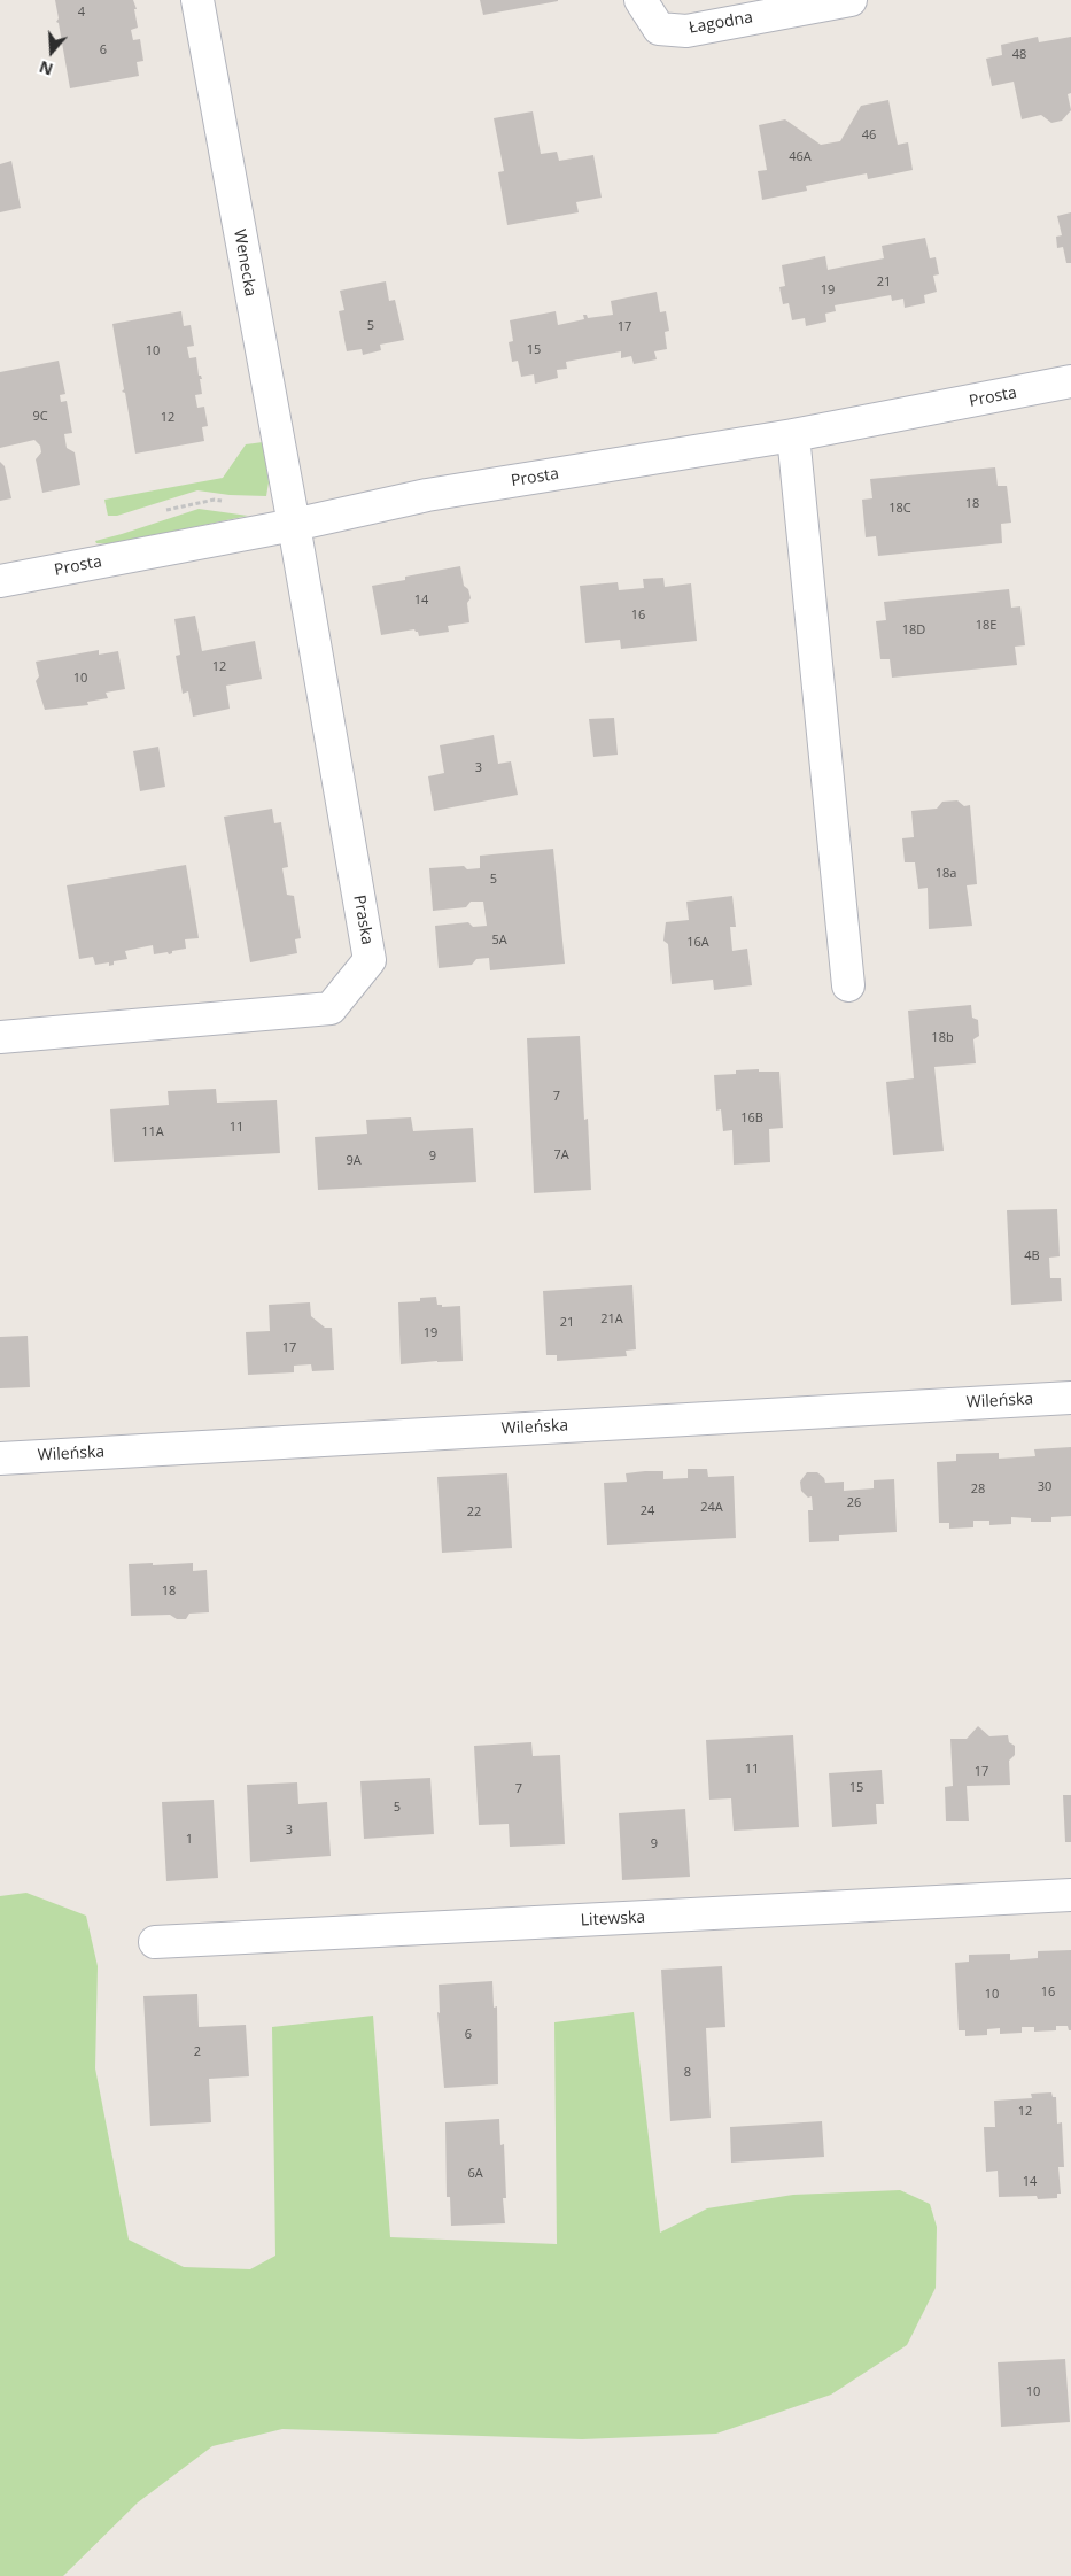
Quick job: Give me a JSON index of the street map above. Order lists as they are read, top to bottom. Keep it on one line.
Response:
{"streets":{"street":["Łagodna","Wenecka","Prosta","Praska","Wileńska","Litewska"]},"crossings":[["Wenecka","Prosta"],["Wenecka","Praska"],["Prosta","Praska"]],"house_numbers":["4","6","48","46","46A","21","19","5","17","15","10","9C","12","18","18C","14","16","18E","18D","12","10","3","18a","5","5A","16A","18b","7","16B","11","11A","7A","9","9A","4B","21A","21","19","17","30","28","26","24A","24","22","18","11","17","15","7","5","3","1","9","16","10","6","2","8","12","6A","14","10"],"north":"bottom"}
